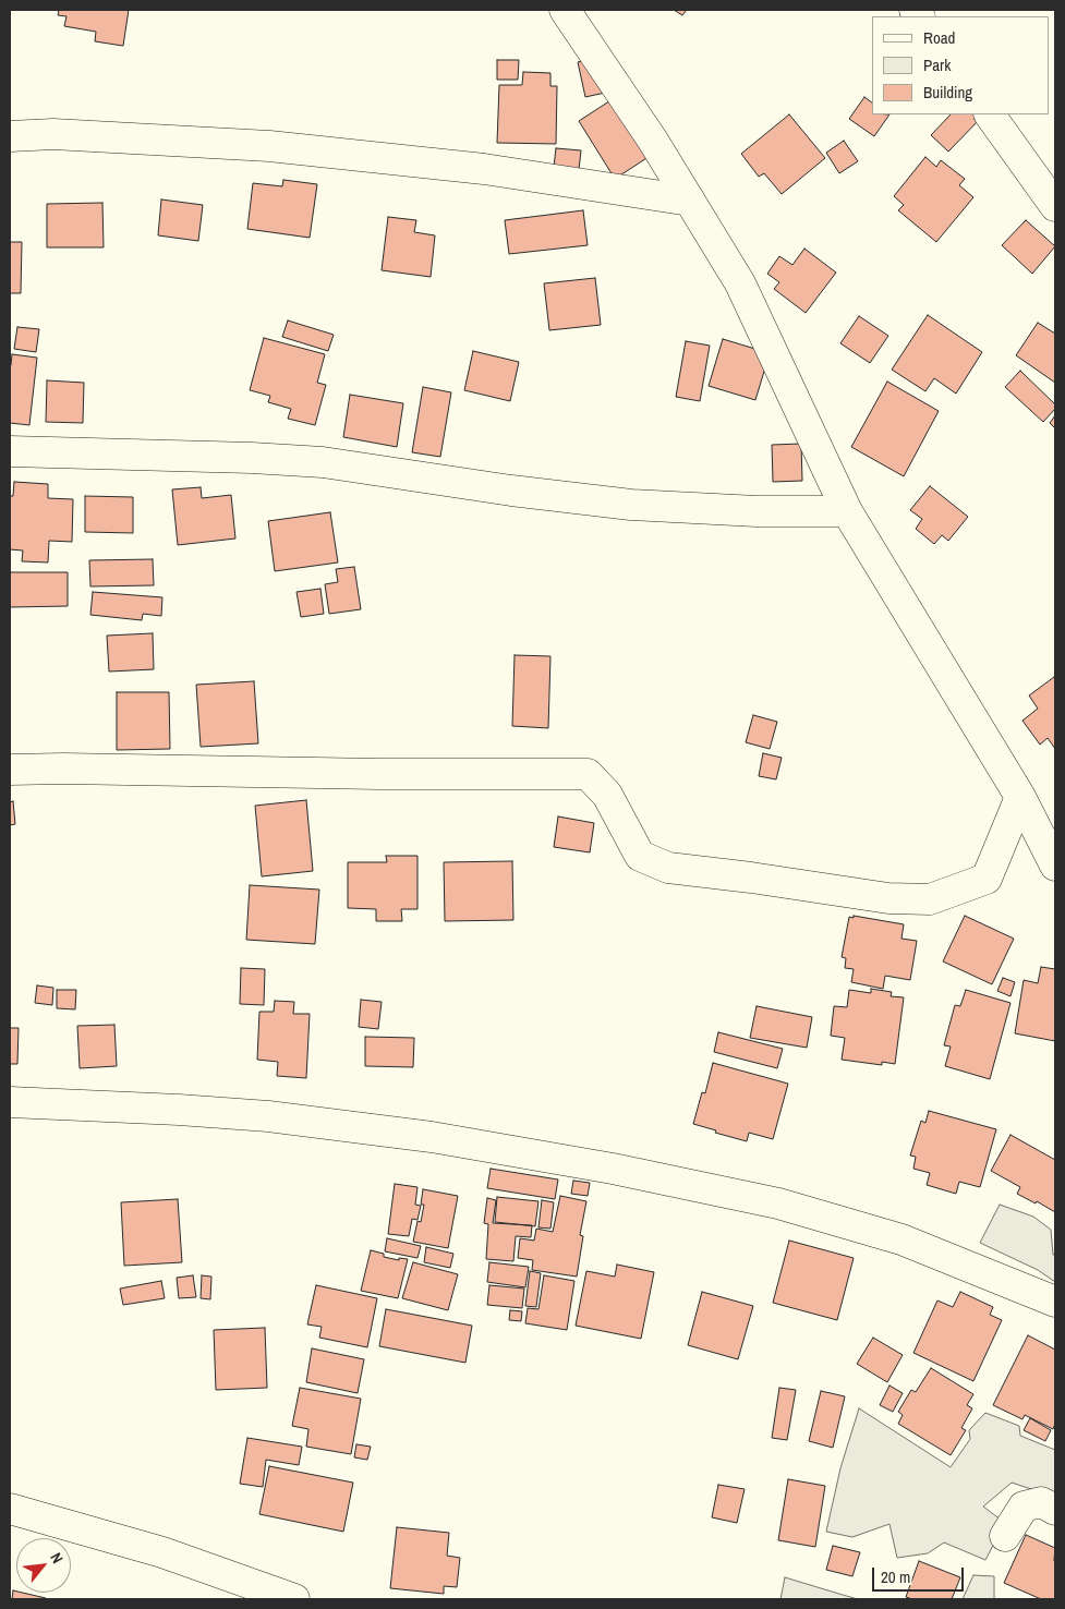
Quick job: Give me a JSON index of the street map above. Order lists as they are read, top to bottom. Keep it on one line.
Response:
{"legend":["Road","Park","Building"],"scale_bar":"20 m","north":"top right"}
